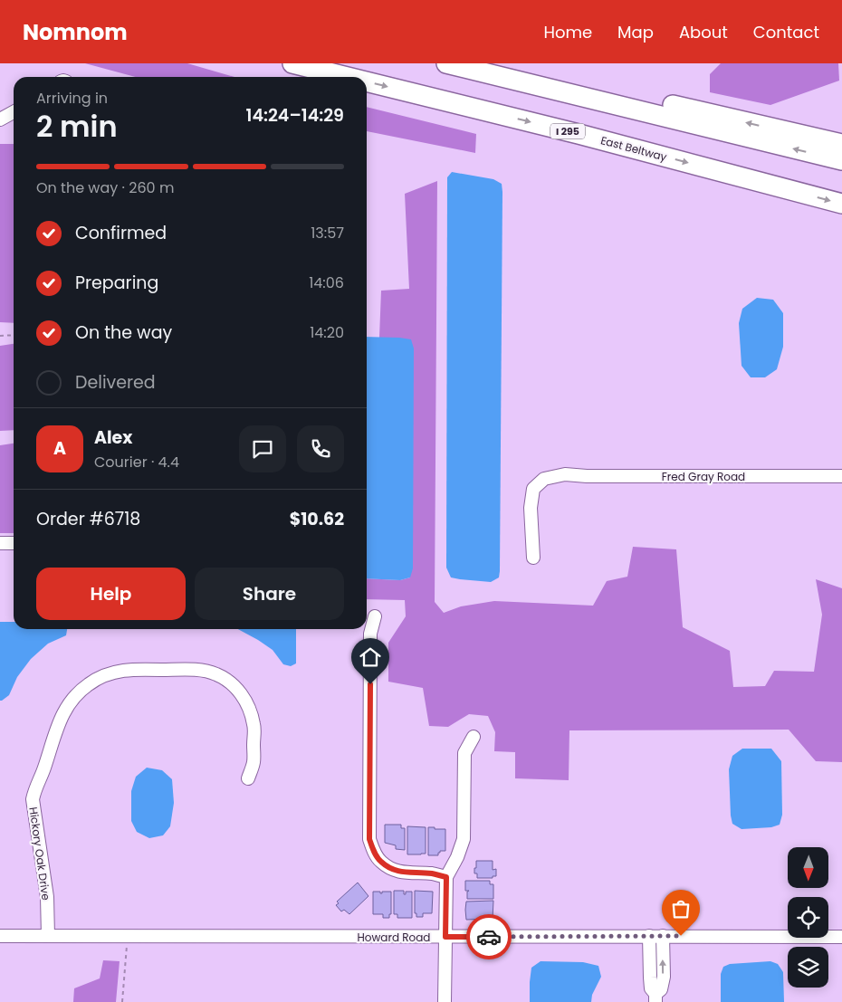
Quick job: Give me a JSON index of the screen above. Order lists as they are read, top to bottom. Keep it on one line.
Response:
{"streets":{"highway":["I 295","East Beltway"],"street":["Fred Gray Road","Hickory Oak Drive","Howard Road"]},"crossings":[["Hickory Oak Drive","Howard Road"]],"north":"bottom","page":{"header":"Nomnom","nav":["Home","Map","About","Contact"],"heading":["2 min","Arriving in","14:24–14:29"],"panel":["Alex","Courier · 4.4","Order #6718","$10.62"],"bar":"On the way · 260 m","list":[["Confirmed","13:57"],["Preparing","14:06"],["On the way","14:20"],"Delivered"],"round":"A","buttons":["Help","Share"]}}
